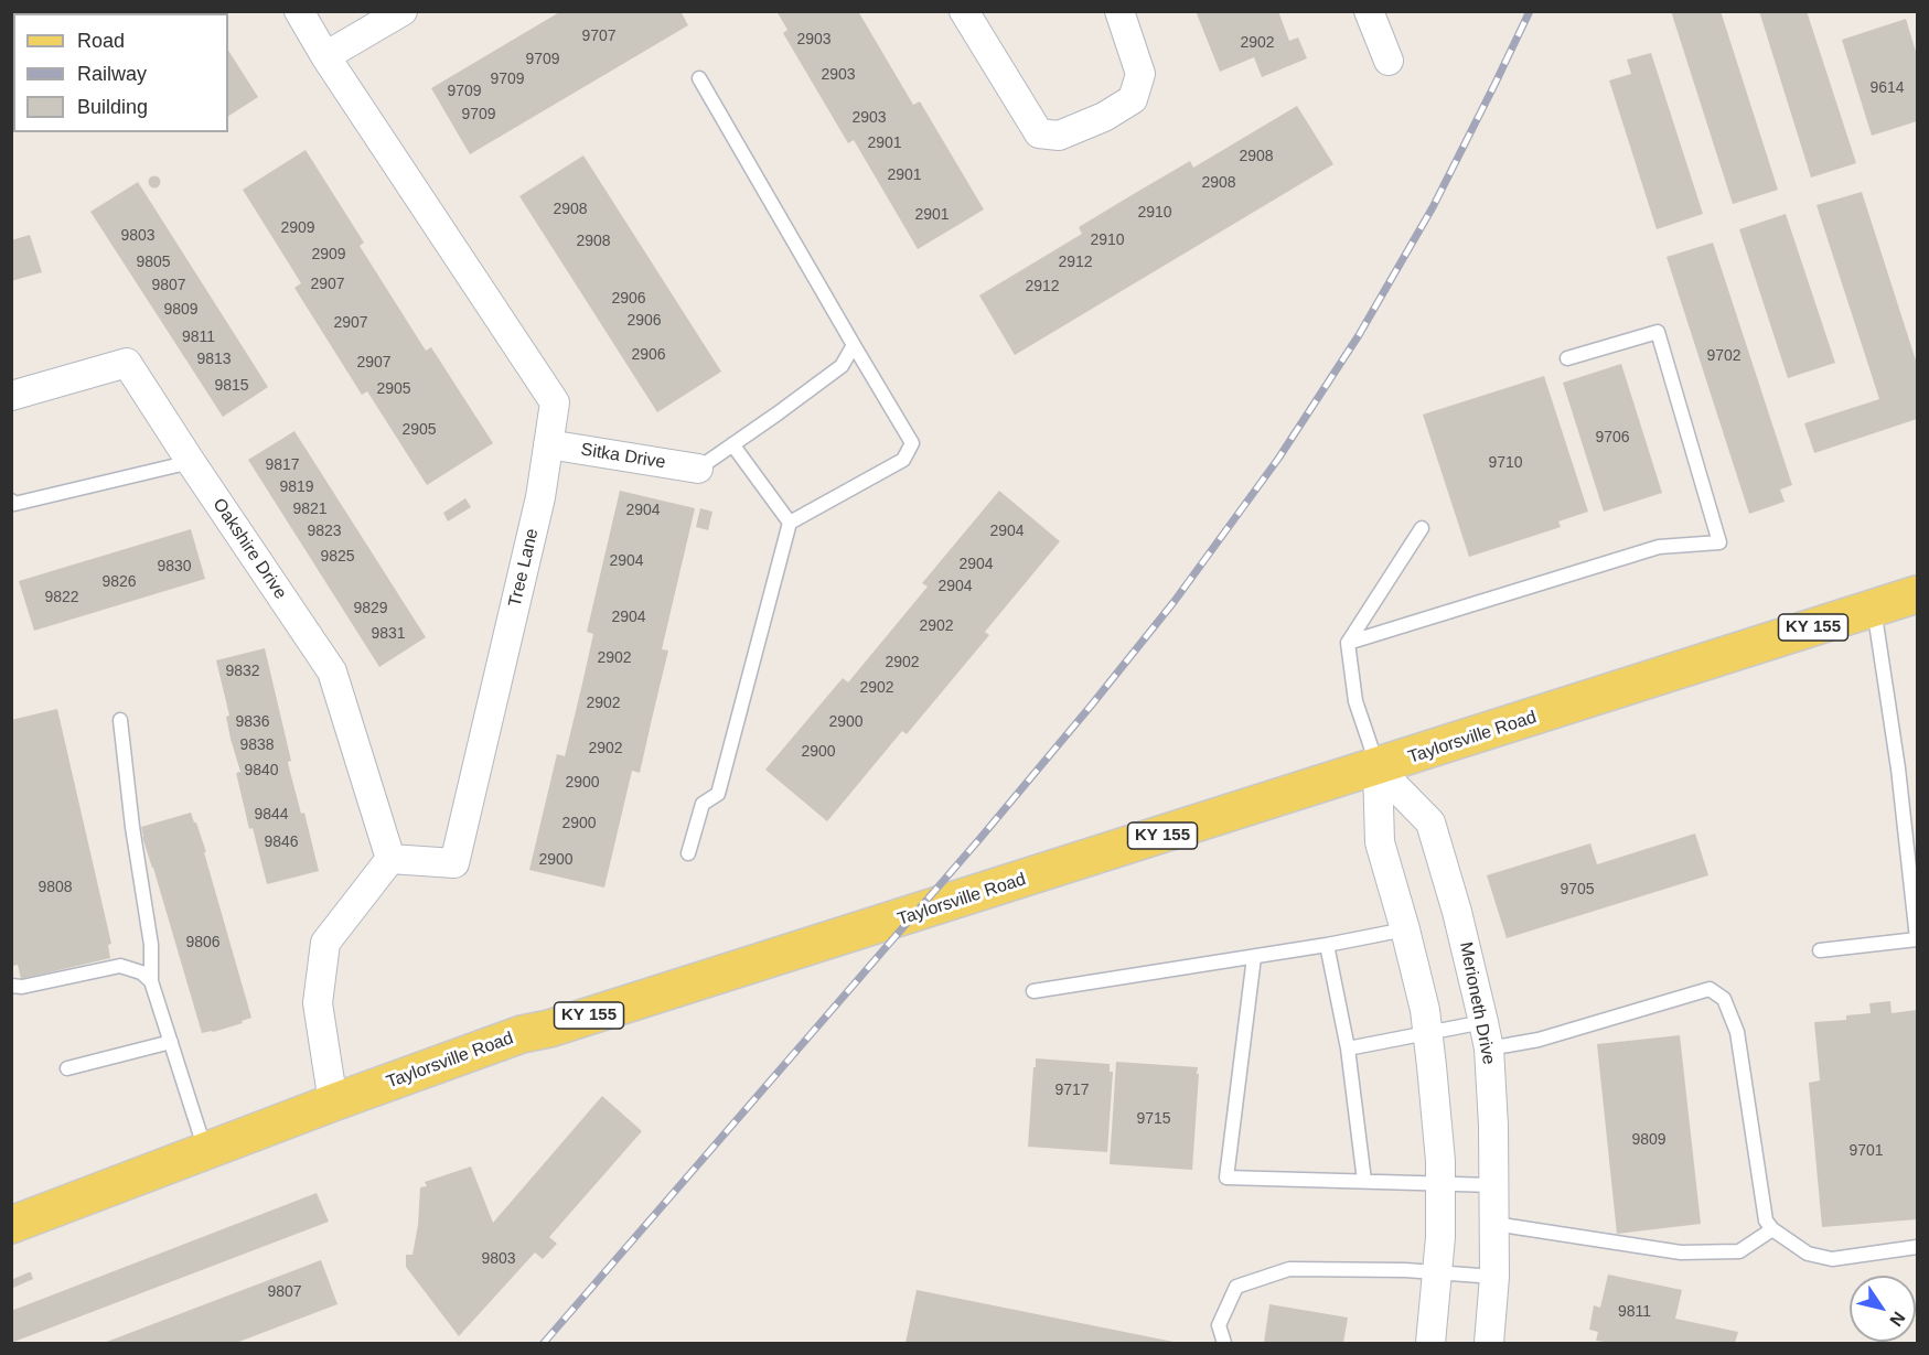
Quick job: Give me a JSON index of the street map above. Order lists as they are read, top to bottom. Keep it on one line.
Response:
{"streets":{"main road":["KY 155","Taylorsville Road"],"street":["Sitka Drive","Oakshire Drive","Tree Lane","Merioneth Drive"]},"crossings":[["Sitka Drive","Tree Lane"],["Oakshire Drive","Tree Lane"],["Taylorsville Road","Merioneth Drive"]],"house_numbers":["9707","2903","2902","9709","2903","9709","9614","9709","9709","2903","2901","2908","2901","2908","2908","2910","2901","2909","9803","2910","2908","2909","9805","2912","2907","9807","2912","2906","9809","2906","2907","9811","2906","9702","9813","2907","9815","2905","2905","9706","9710","9817","9819","9821","2904","9823","2904","9825","2904","2904","9830","9826","2904","9822","9829","2904","2902","9831","2902","2902","9832","2902","2902","9836","2900","9838","2902","2900","9840","2900","9844","2900","9846","2900","9808","9705","9806","9717","9715","9809","9701","9803","9807","9811"],"legend":["Road","Railway","Building"],"north":"bottom right"}
